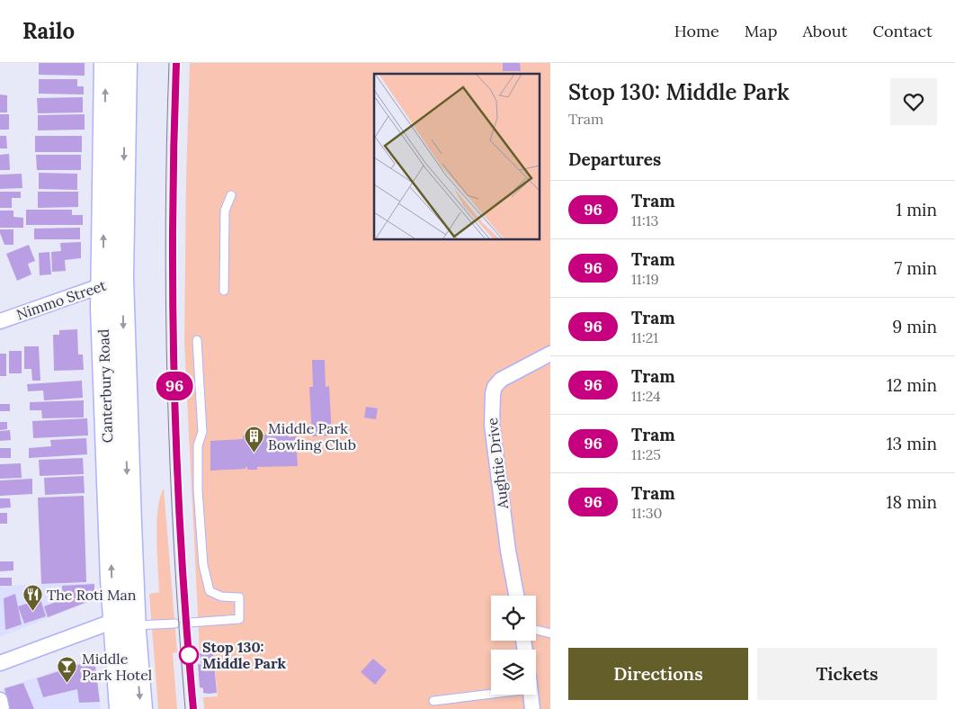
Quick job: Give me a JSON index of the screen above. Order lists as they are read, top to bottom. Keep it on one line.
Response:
{"streets":{"main road":["Canterbury Road"],"street":["Nimmo Street","Aughtie Drive"]},"crossings":[["Nimmo Street","Canterbury Road"]],"places":{"building":["Middle Park Bowling Club"],"restaurant":["The Roti Man"],"other":["Stop 130: Middle Park"],"bar":["Middle Park Hotel"]},"lines":["tram line 96"],"page":{"header":"Railo","nav":["Home","Map","About","Contact"],"on_map":"96","heading":[["Stop 130: Middle Park","Tram"],"Departures"],"list":[{"mark":"96","name":"Tram","note":"11:13","value":"1 min"},{"mark":"96","name":"Tram","note":"11:19","value":"7 min"},{"mark":"96","name":"Tram","note":"11:21","value":"9 min"},{"mark":"96","name":"Tram","note":"11:24","value":"12 min"},{"mark":"96","name":"Tram","note":"11:25","value":"13 min"},{"mark":"96","name":"Tram","note":"11:30","value":"18 min"}],"buttons":["Directions","Tickets"]}}
